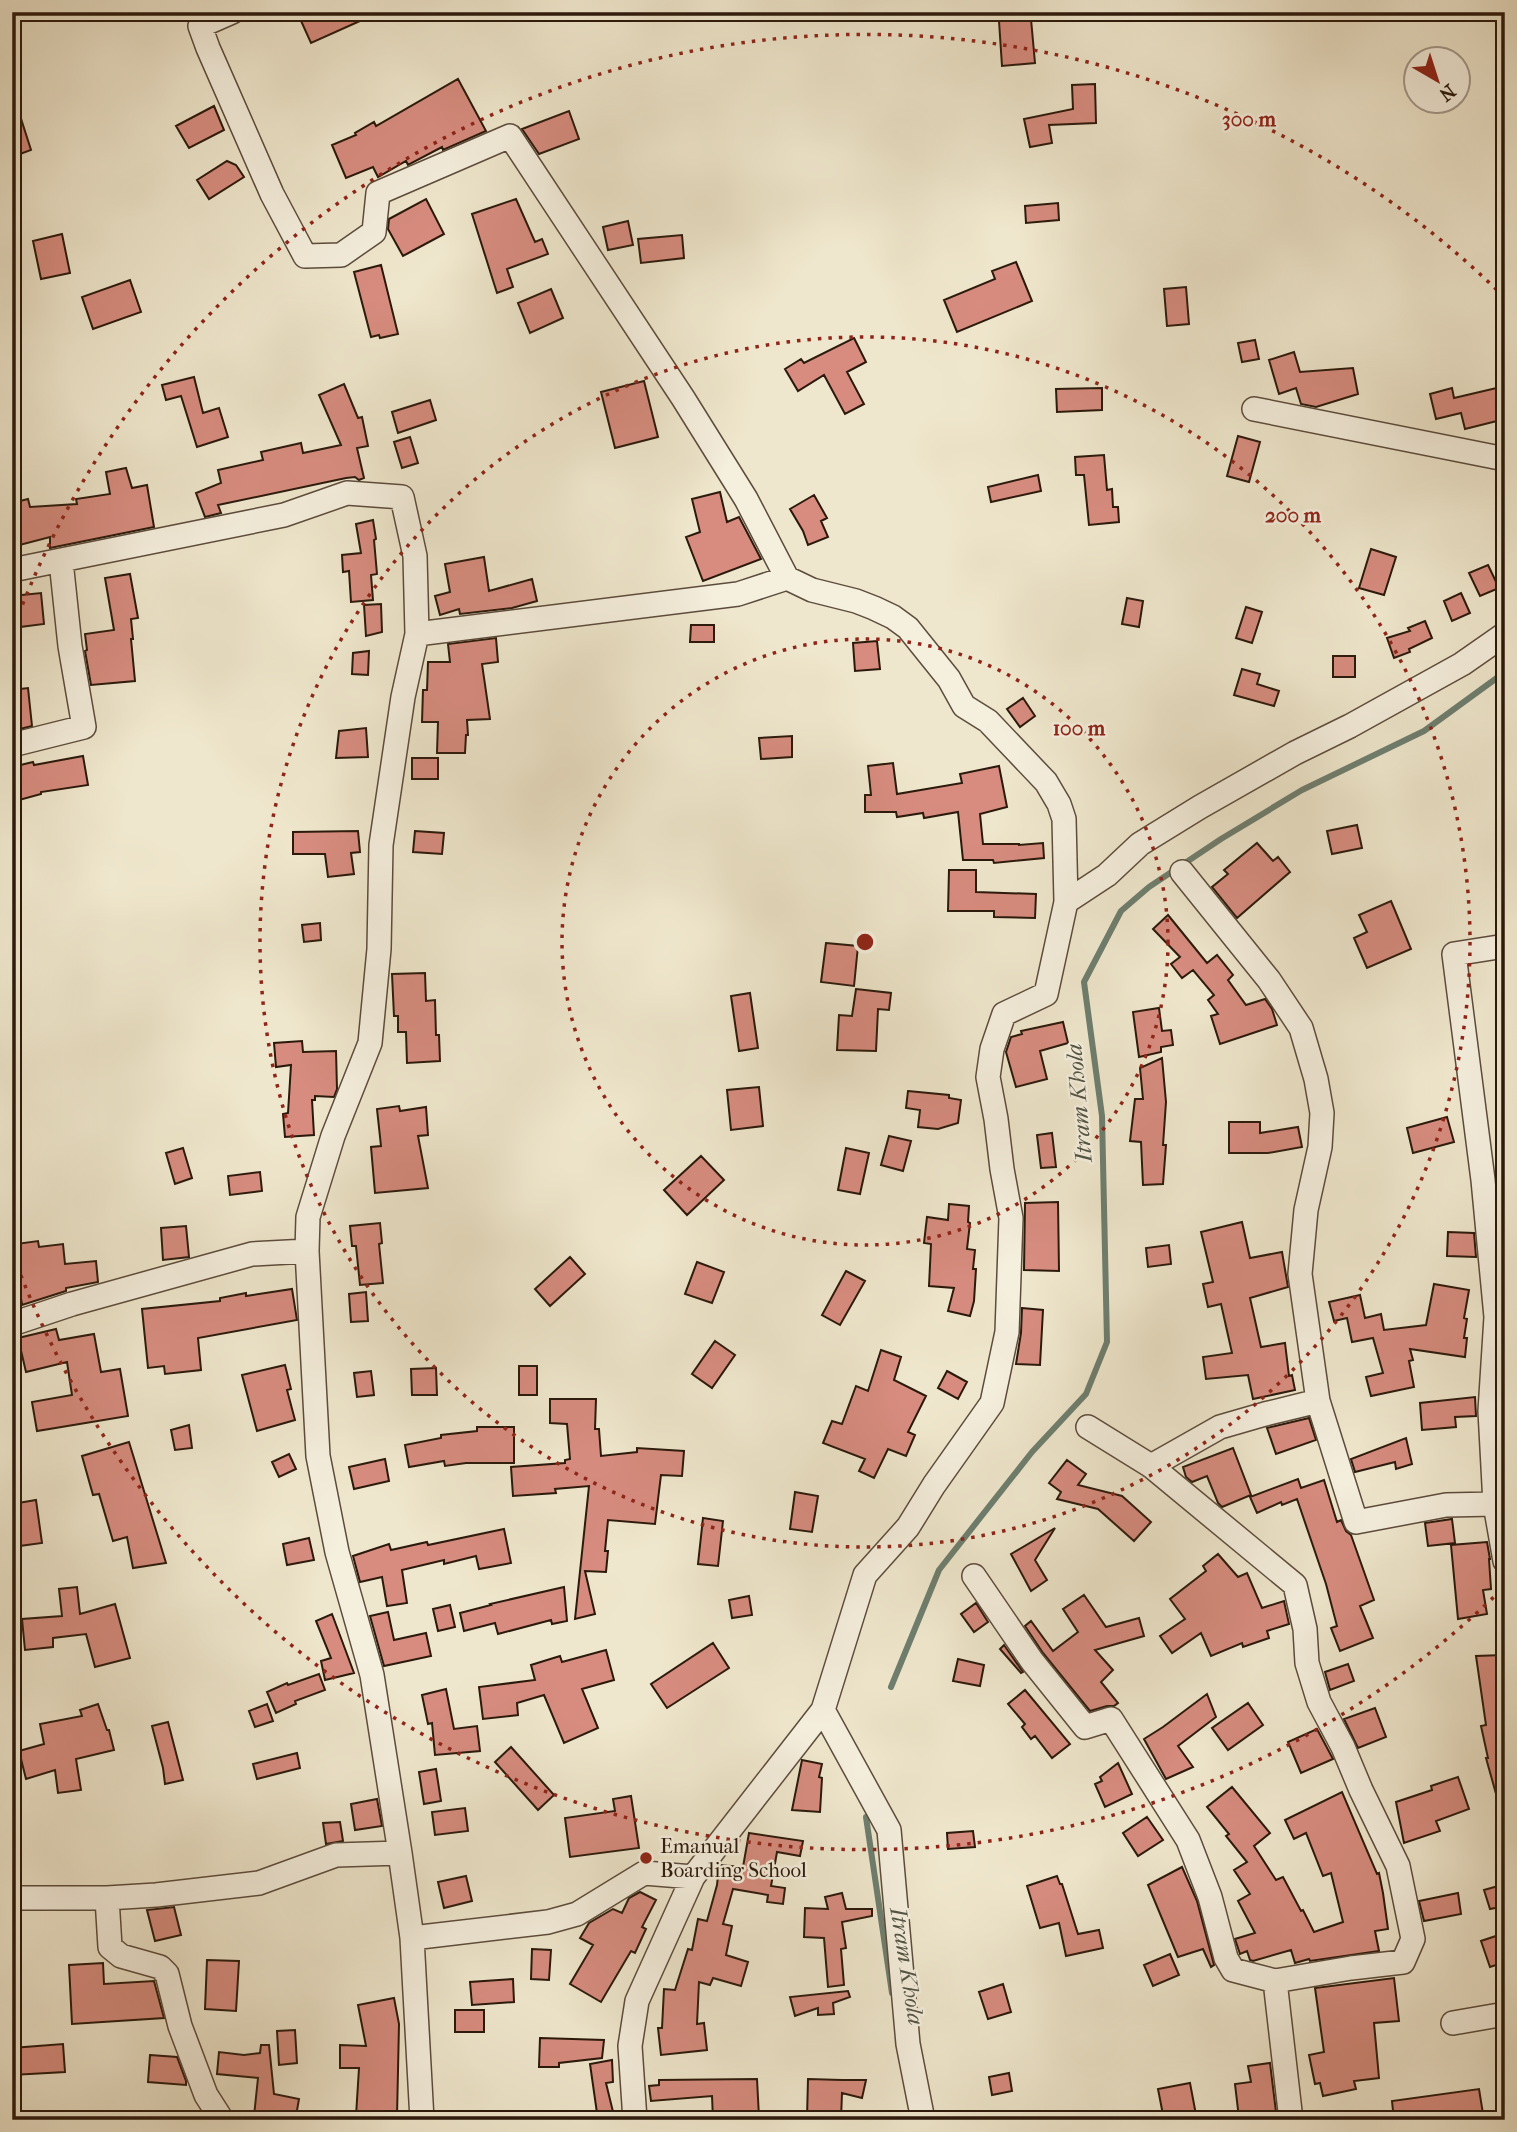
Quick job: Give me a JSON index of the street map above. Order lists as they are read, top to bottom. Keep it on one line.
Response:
{"water":["Itram Khola"],"places":["Emanual Boarding School"],"north":"bottom right","rings":["300 m","200 m","100 m"]}
